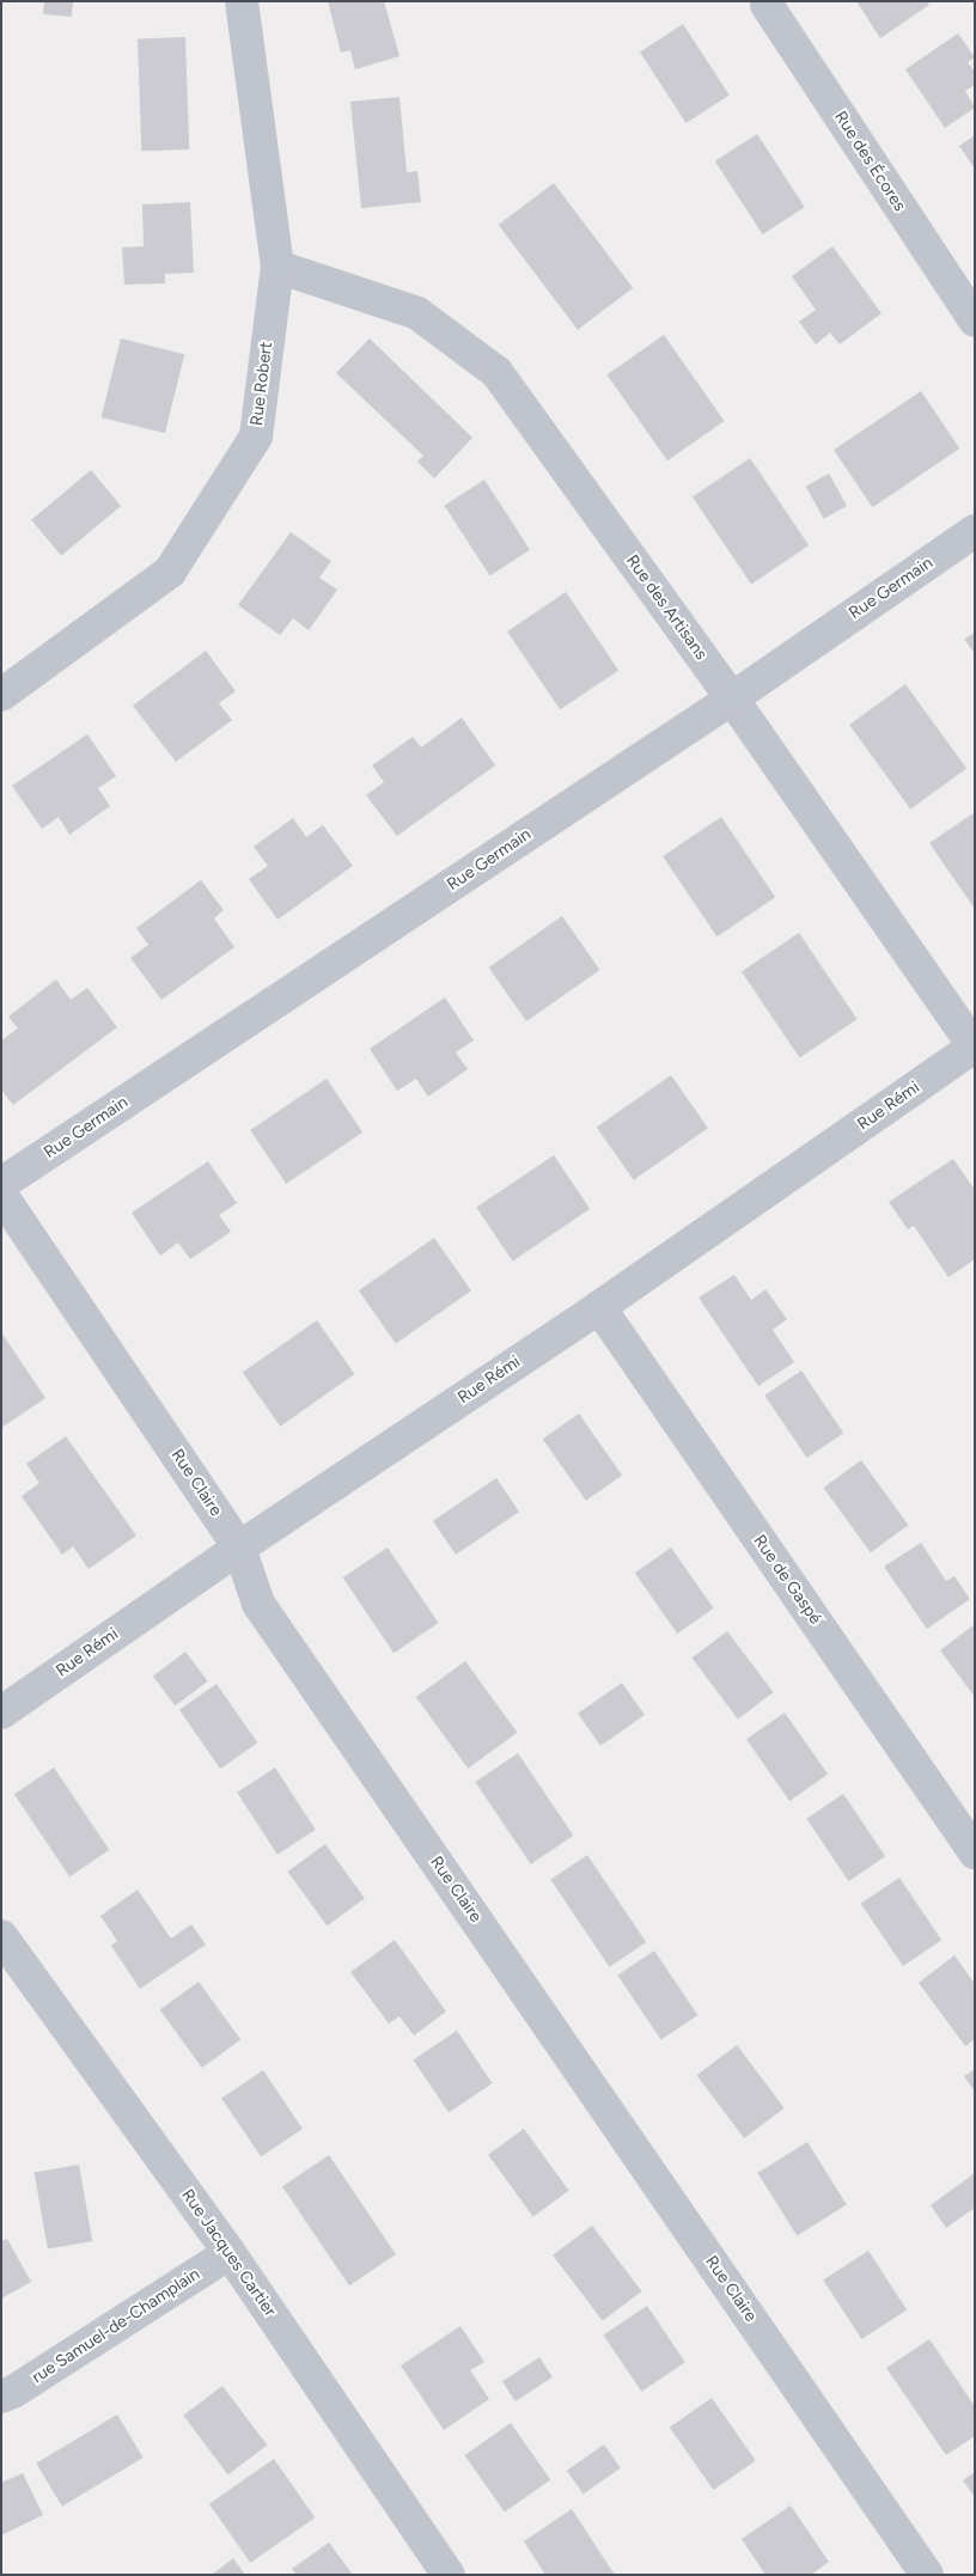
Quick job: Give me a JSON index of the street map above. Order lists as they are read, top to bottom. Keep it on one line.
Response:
{"streets":{"street":["Rue des Écores","Rue Robert","Rue Germain","Rue des Artisans","Rue Rémi","Rue Claire","Rue de Gaspé","Rue Jacques Cartier","rue Samuel-de-Champlain"]},"crossings":[["Rue Robert","Rue des Artisans"],["Rue Germain","Rue des Artisans"],["Rue des Artisans","Rue Rémi"],["Rue Rémi","Rue Claire"],["Rue Rémi","Rue de Gaspé"],["Rue Jacques Cartier","rue Samuel-de-Champlain"]]}
